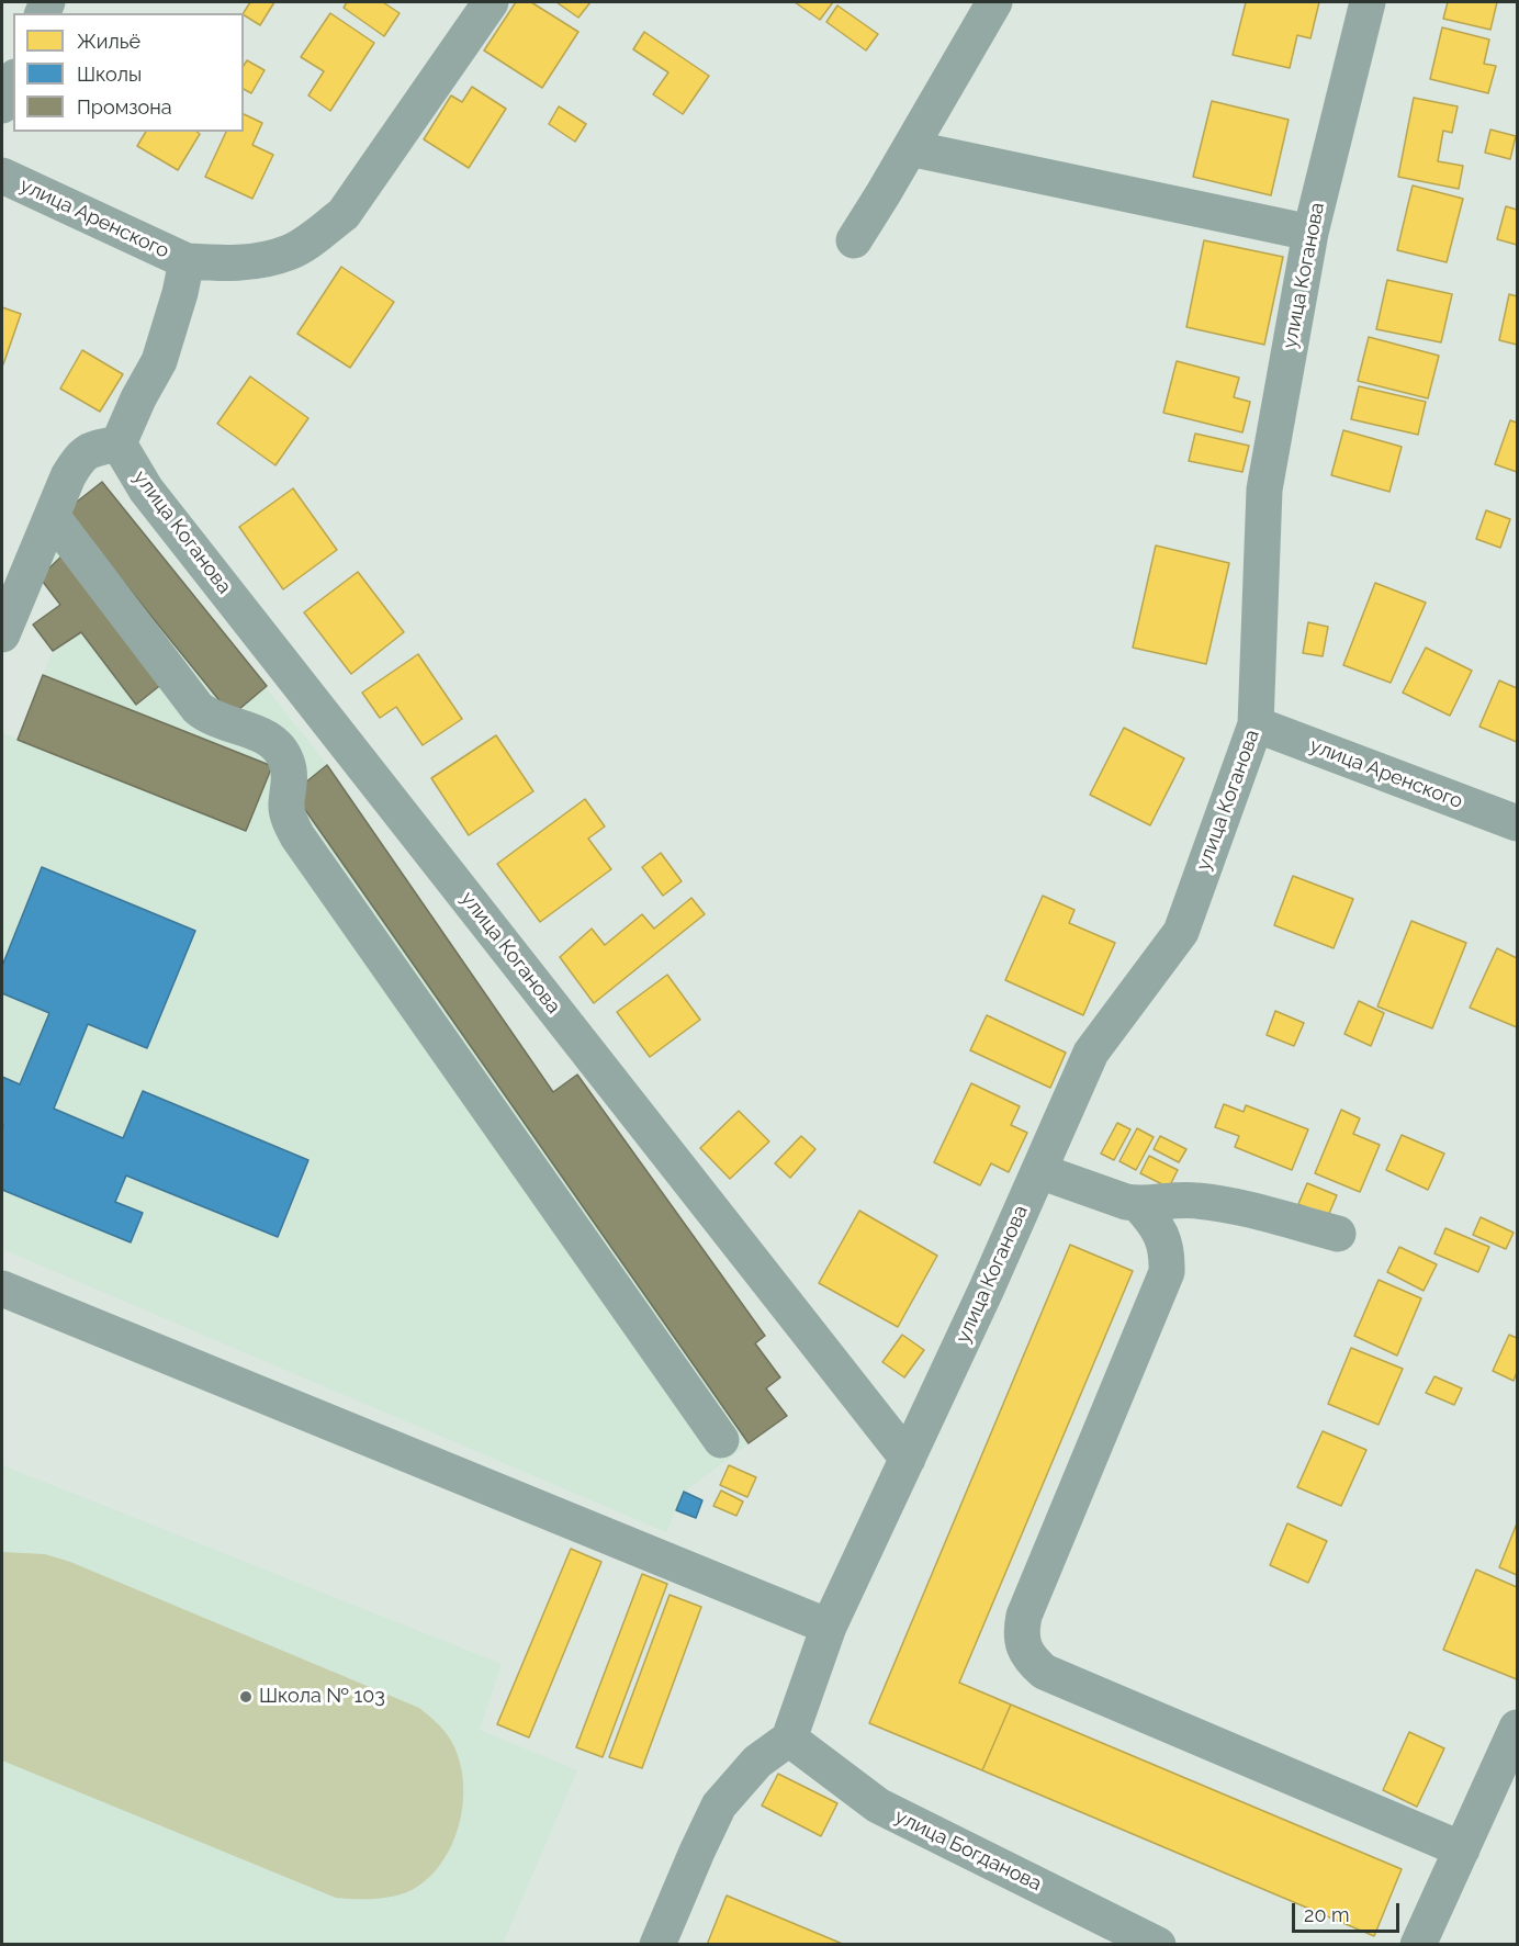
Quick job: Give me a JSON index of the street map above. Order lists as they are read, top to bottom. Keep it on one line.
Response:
{"streets":{"street":["улица Аренского","улица Коганова","улица Богданова"]},"crossings":[["улица Аренского","улица Коганова"],["улица Коганова","улица Богданова"]],"places":["Школа № 103"],"legend":["Жильё","Школы","Промзона"],"scale_bar":"20 m"}
